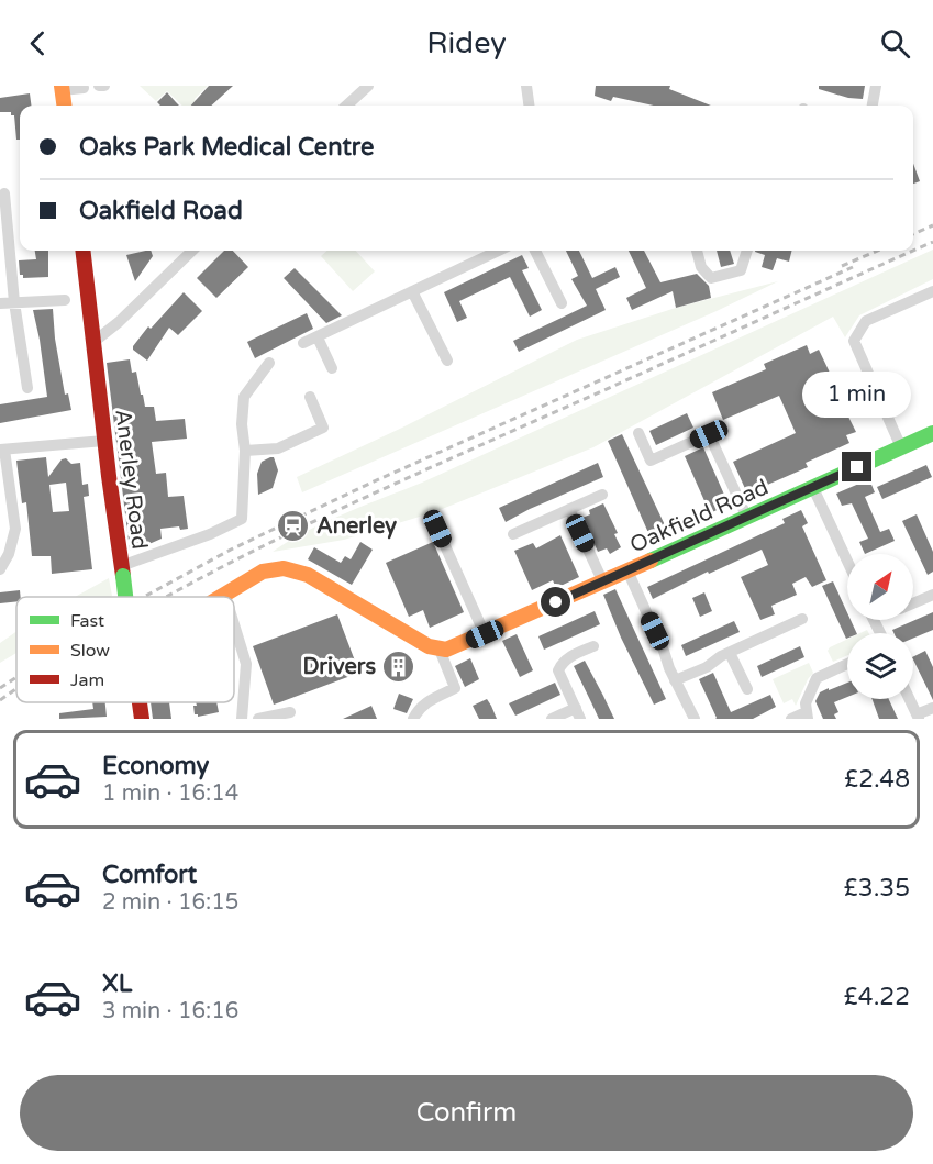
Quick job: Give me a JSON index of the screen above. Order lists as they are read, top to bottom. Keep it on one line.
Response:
{"streets":{"street":["Anerley Road","Oakfield Road"]},"places":{"station":["Anerley"],"building":["Drivers"]},"legend":["Fast","Slow","Jam"],"north":"top right","page":{"header":"Ridey","banner":["Oaks Park Medical Centre","Oakfield Road"],"bubble":"1 min","list":[{"name":"Economy","note":"1 min · 16:14","value":"£2.48"},{"name":"Comfort","note":"2 min · 16:15","value":"£3.35"},{"name":"XL","note":"3 min · 16:16","value":"£4.22"}],"buttons":"Confirm"}}
